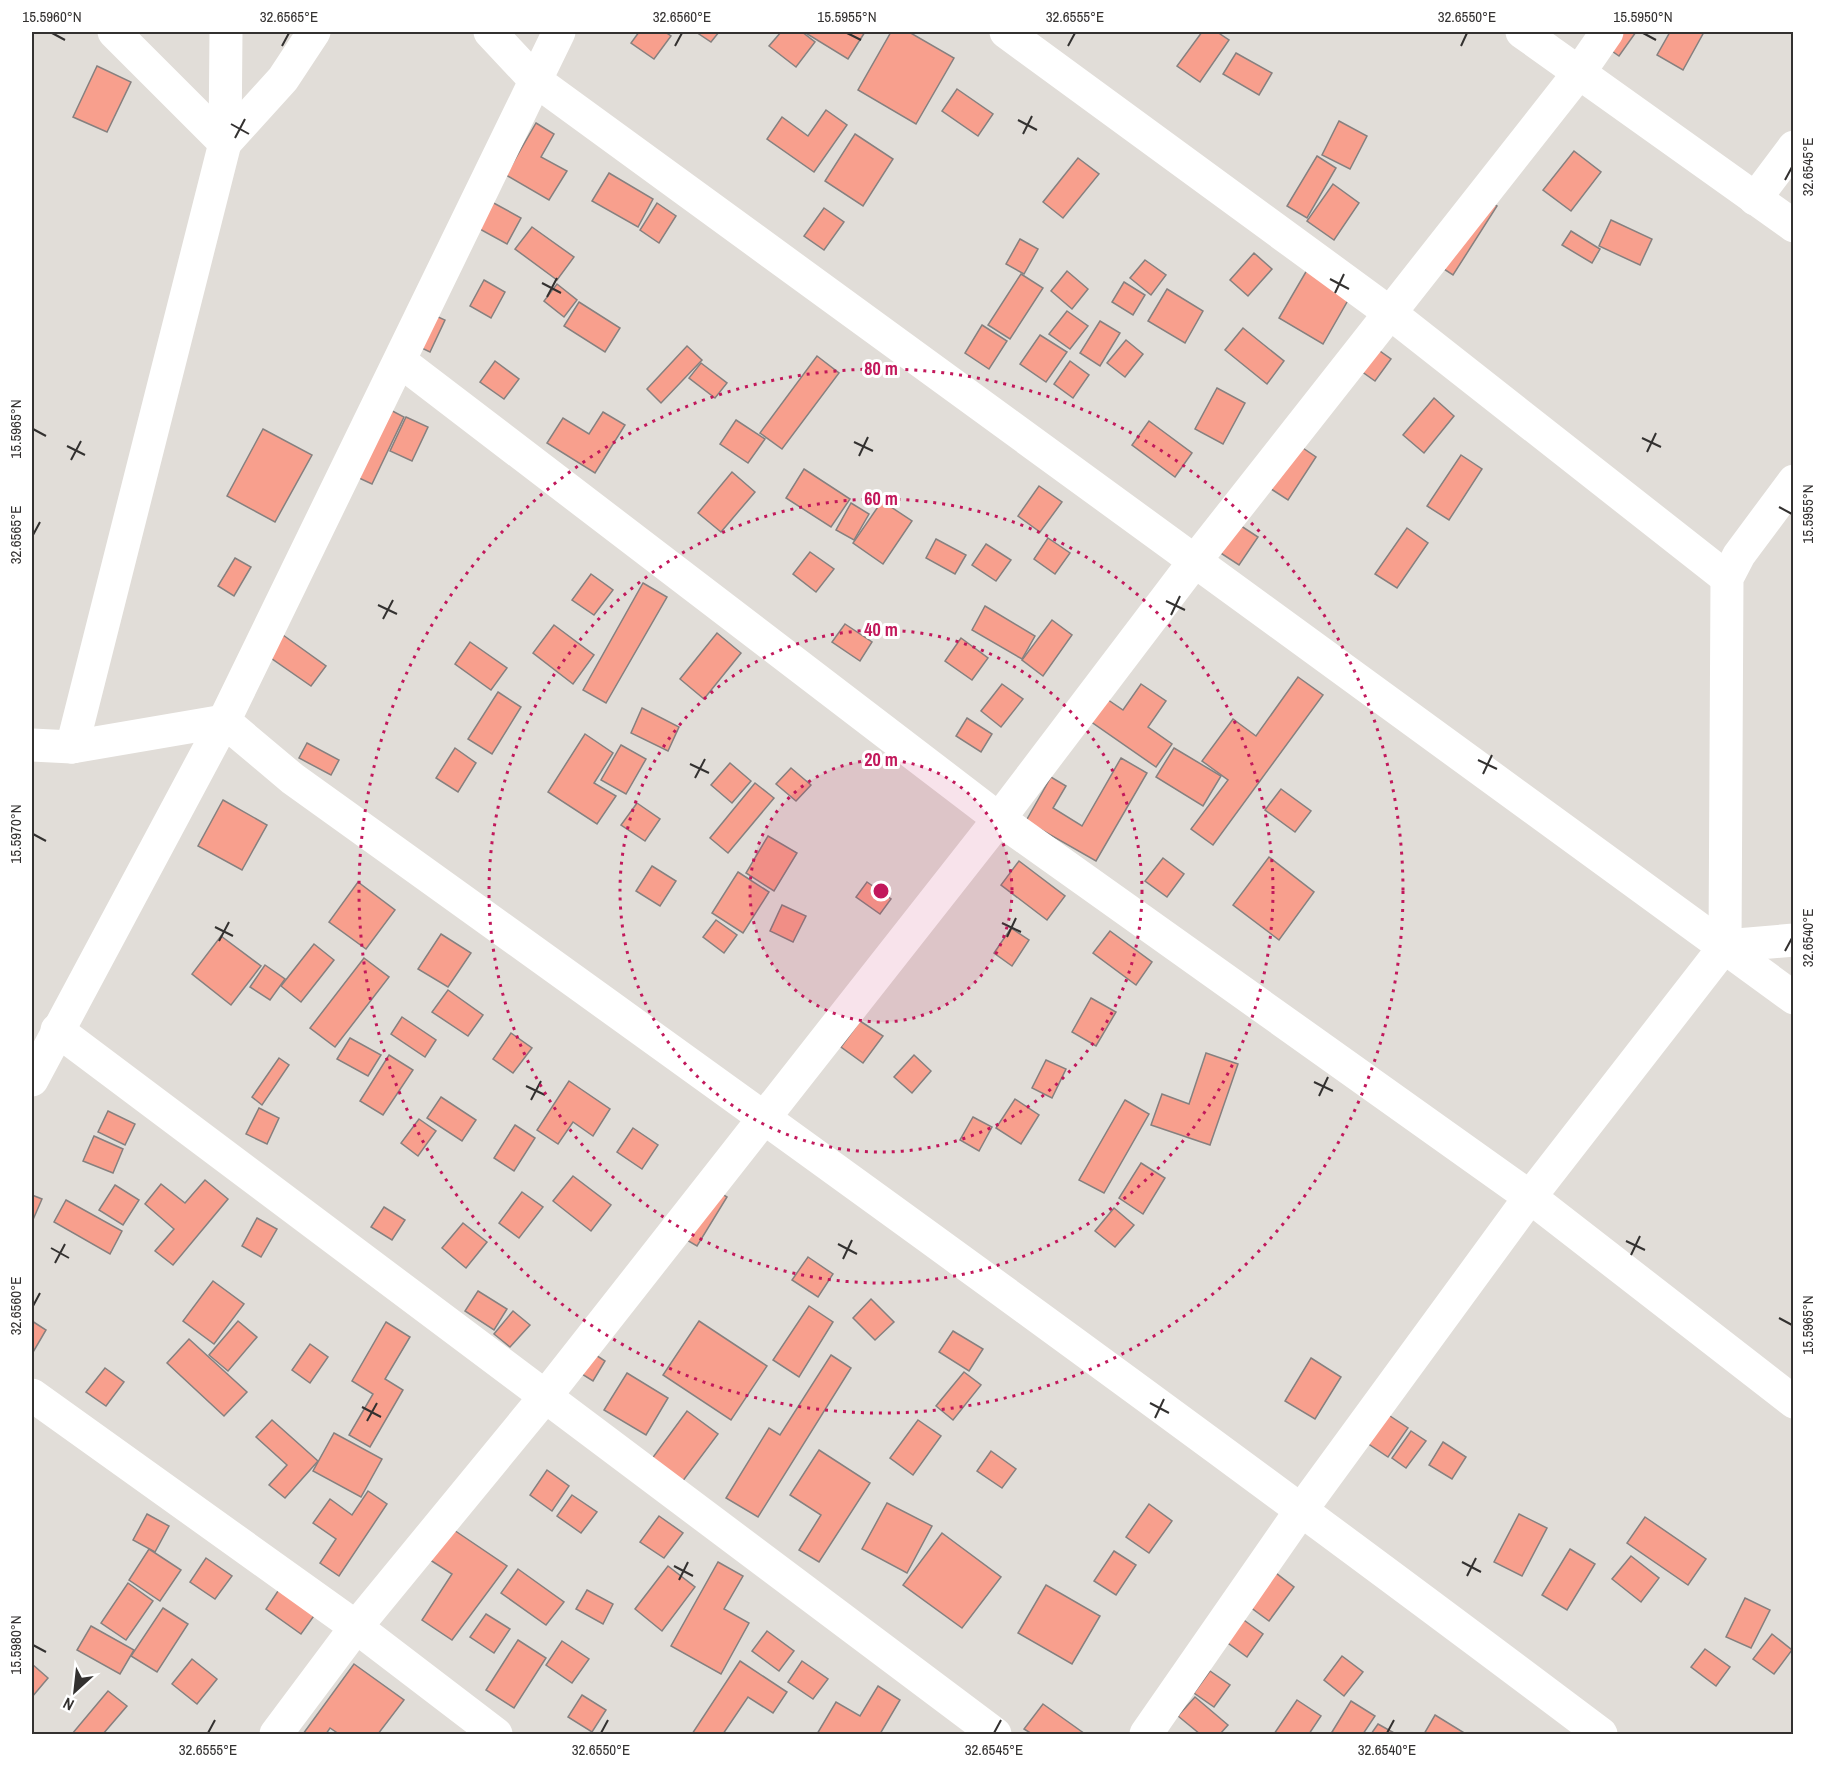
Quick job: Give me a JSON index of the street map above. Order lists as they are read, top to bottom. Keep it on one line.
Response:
{"north":"bottom left","coordinates":["15.5960°N","32.6565°E","32.6560°E","15.5955°N","32.6555°E","32.6550°E","15.5950°N","32.6545°E","15.5965°N","15.5970°N","32.6540°E","15.5980°N"],"rings":["80 m","60 m","40 m","20 m"]}
